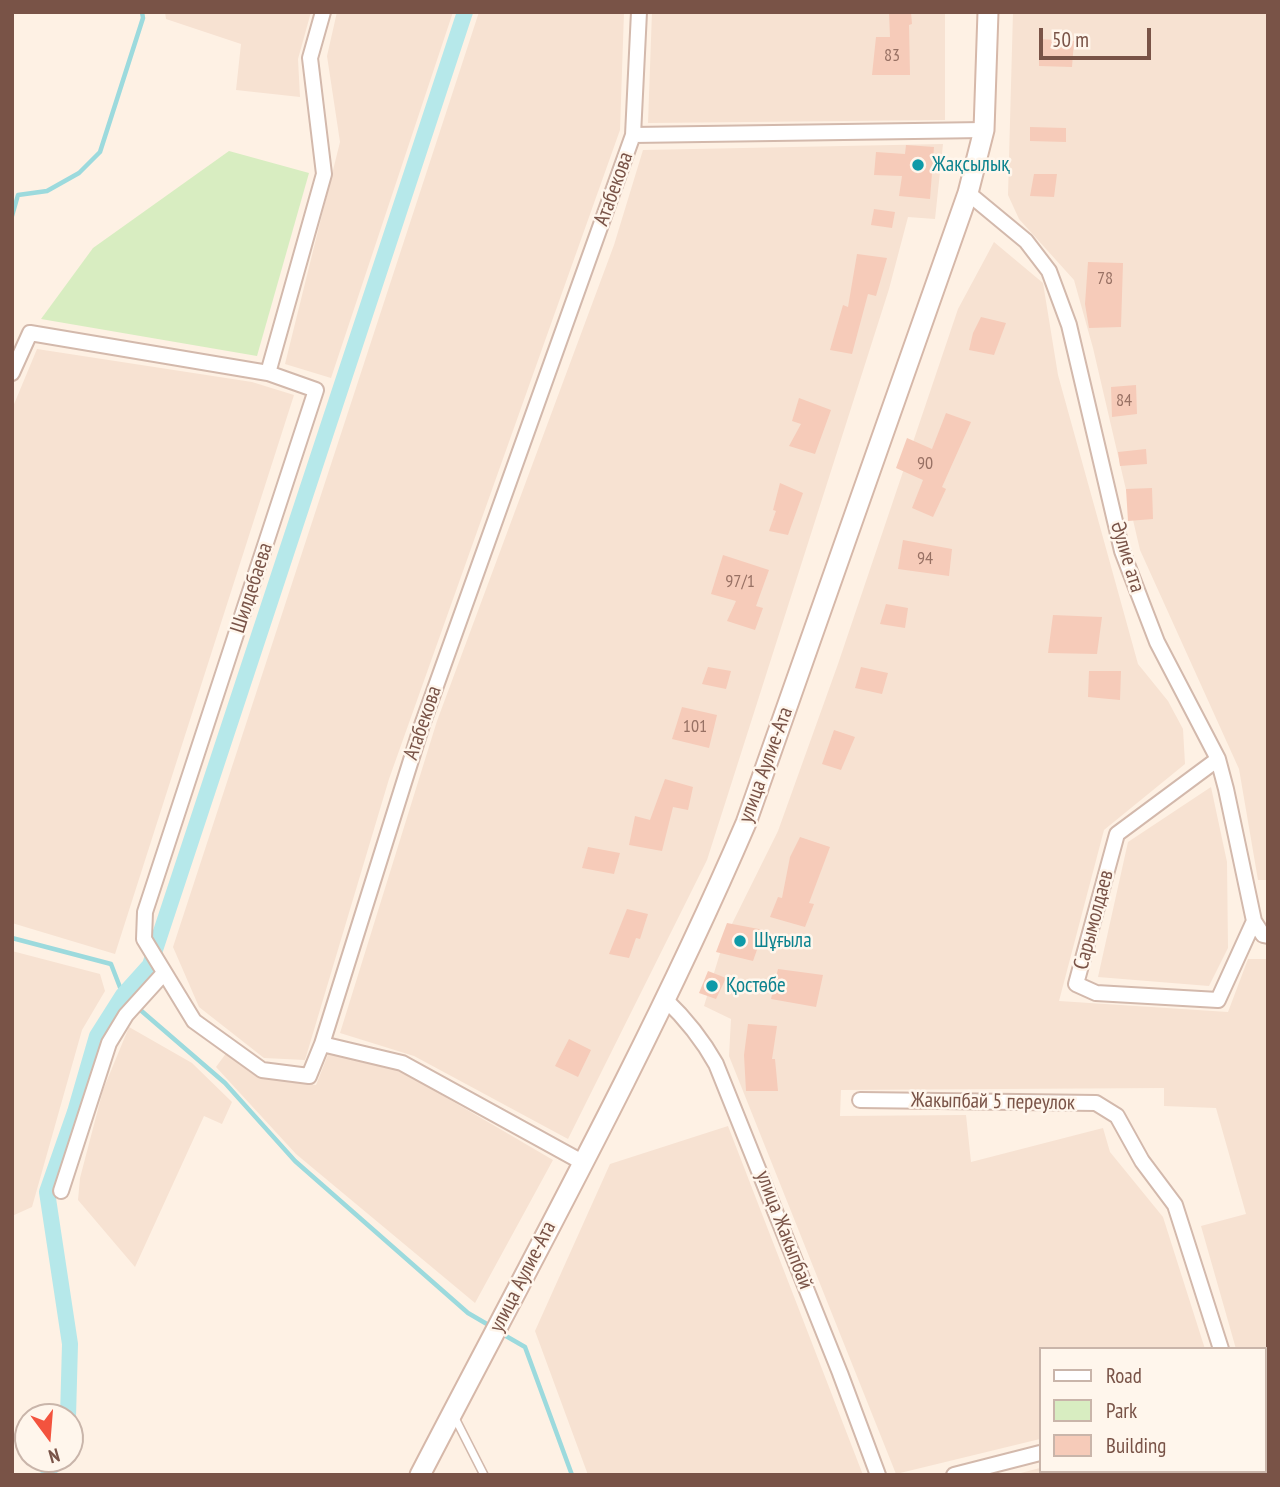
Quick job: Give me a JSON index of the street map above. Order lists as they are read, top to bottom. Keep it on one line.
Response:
{"streets":{"main road":["улица Аулие-Ата"],"street":["Атабекова","Әулие ата","Шилдебаева","Сарымолдаев","Жакыпбай 5 переулок","улица Жакыпбай"]},"crossings":[["Атабекова","Шилдебаева"],["Әулие ата","улица Аулие-Ата"],["Әулие ата","Сарымолдаев"],["улица Аулие-Ата","улица Жакыпбай"]],"places":["Жақсылық","Шұғыла","Қостөбе"],"house_numbers":["83","78","84","90","94","97/1","101"],"legend":["Road","Park","Building"],"scale_bar":"50 m","north":"bottom"}
